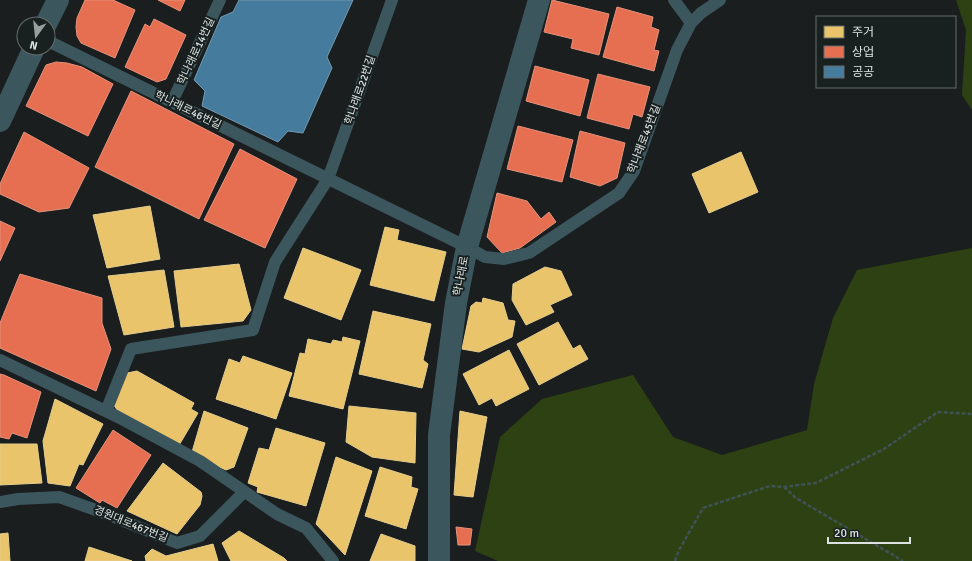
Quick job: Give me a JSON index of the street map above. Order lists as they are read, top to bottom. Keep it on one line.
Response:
{"streets":{"street":["학나래로"],"lane":["학나래로14번길","학나래로22번길","학나래로46번길","학나래로45번길","경원대로467번길"]},"crossings":[["학나래로14번길","학나래로46번길"],["학나래로22번길","학나래로46번길"],["학나래로46번길","학나래로45번길"],["학나래로46번길","학나래로"],["학나래로45번길","학나래로"]],"legend":["주거","상업","공공"],"scale_bar":"20 m","north":"bottom"}
